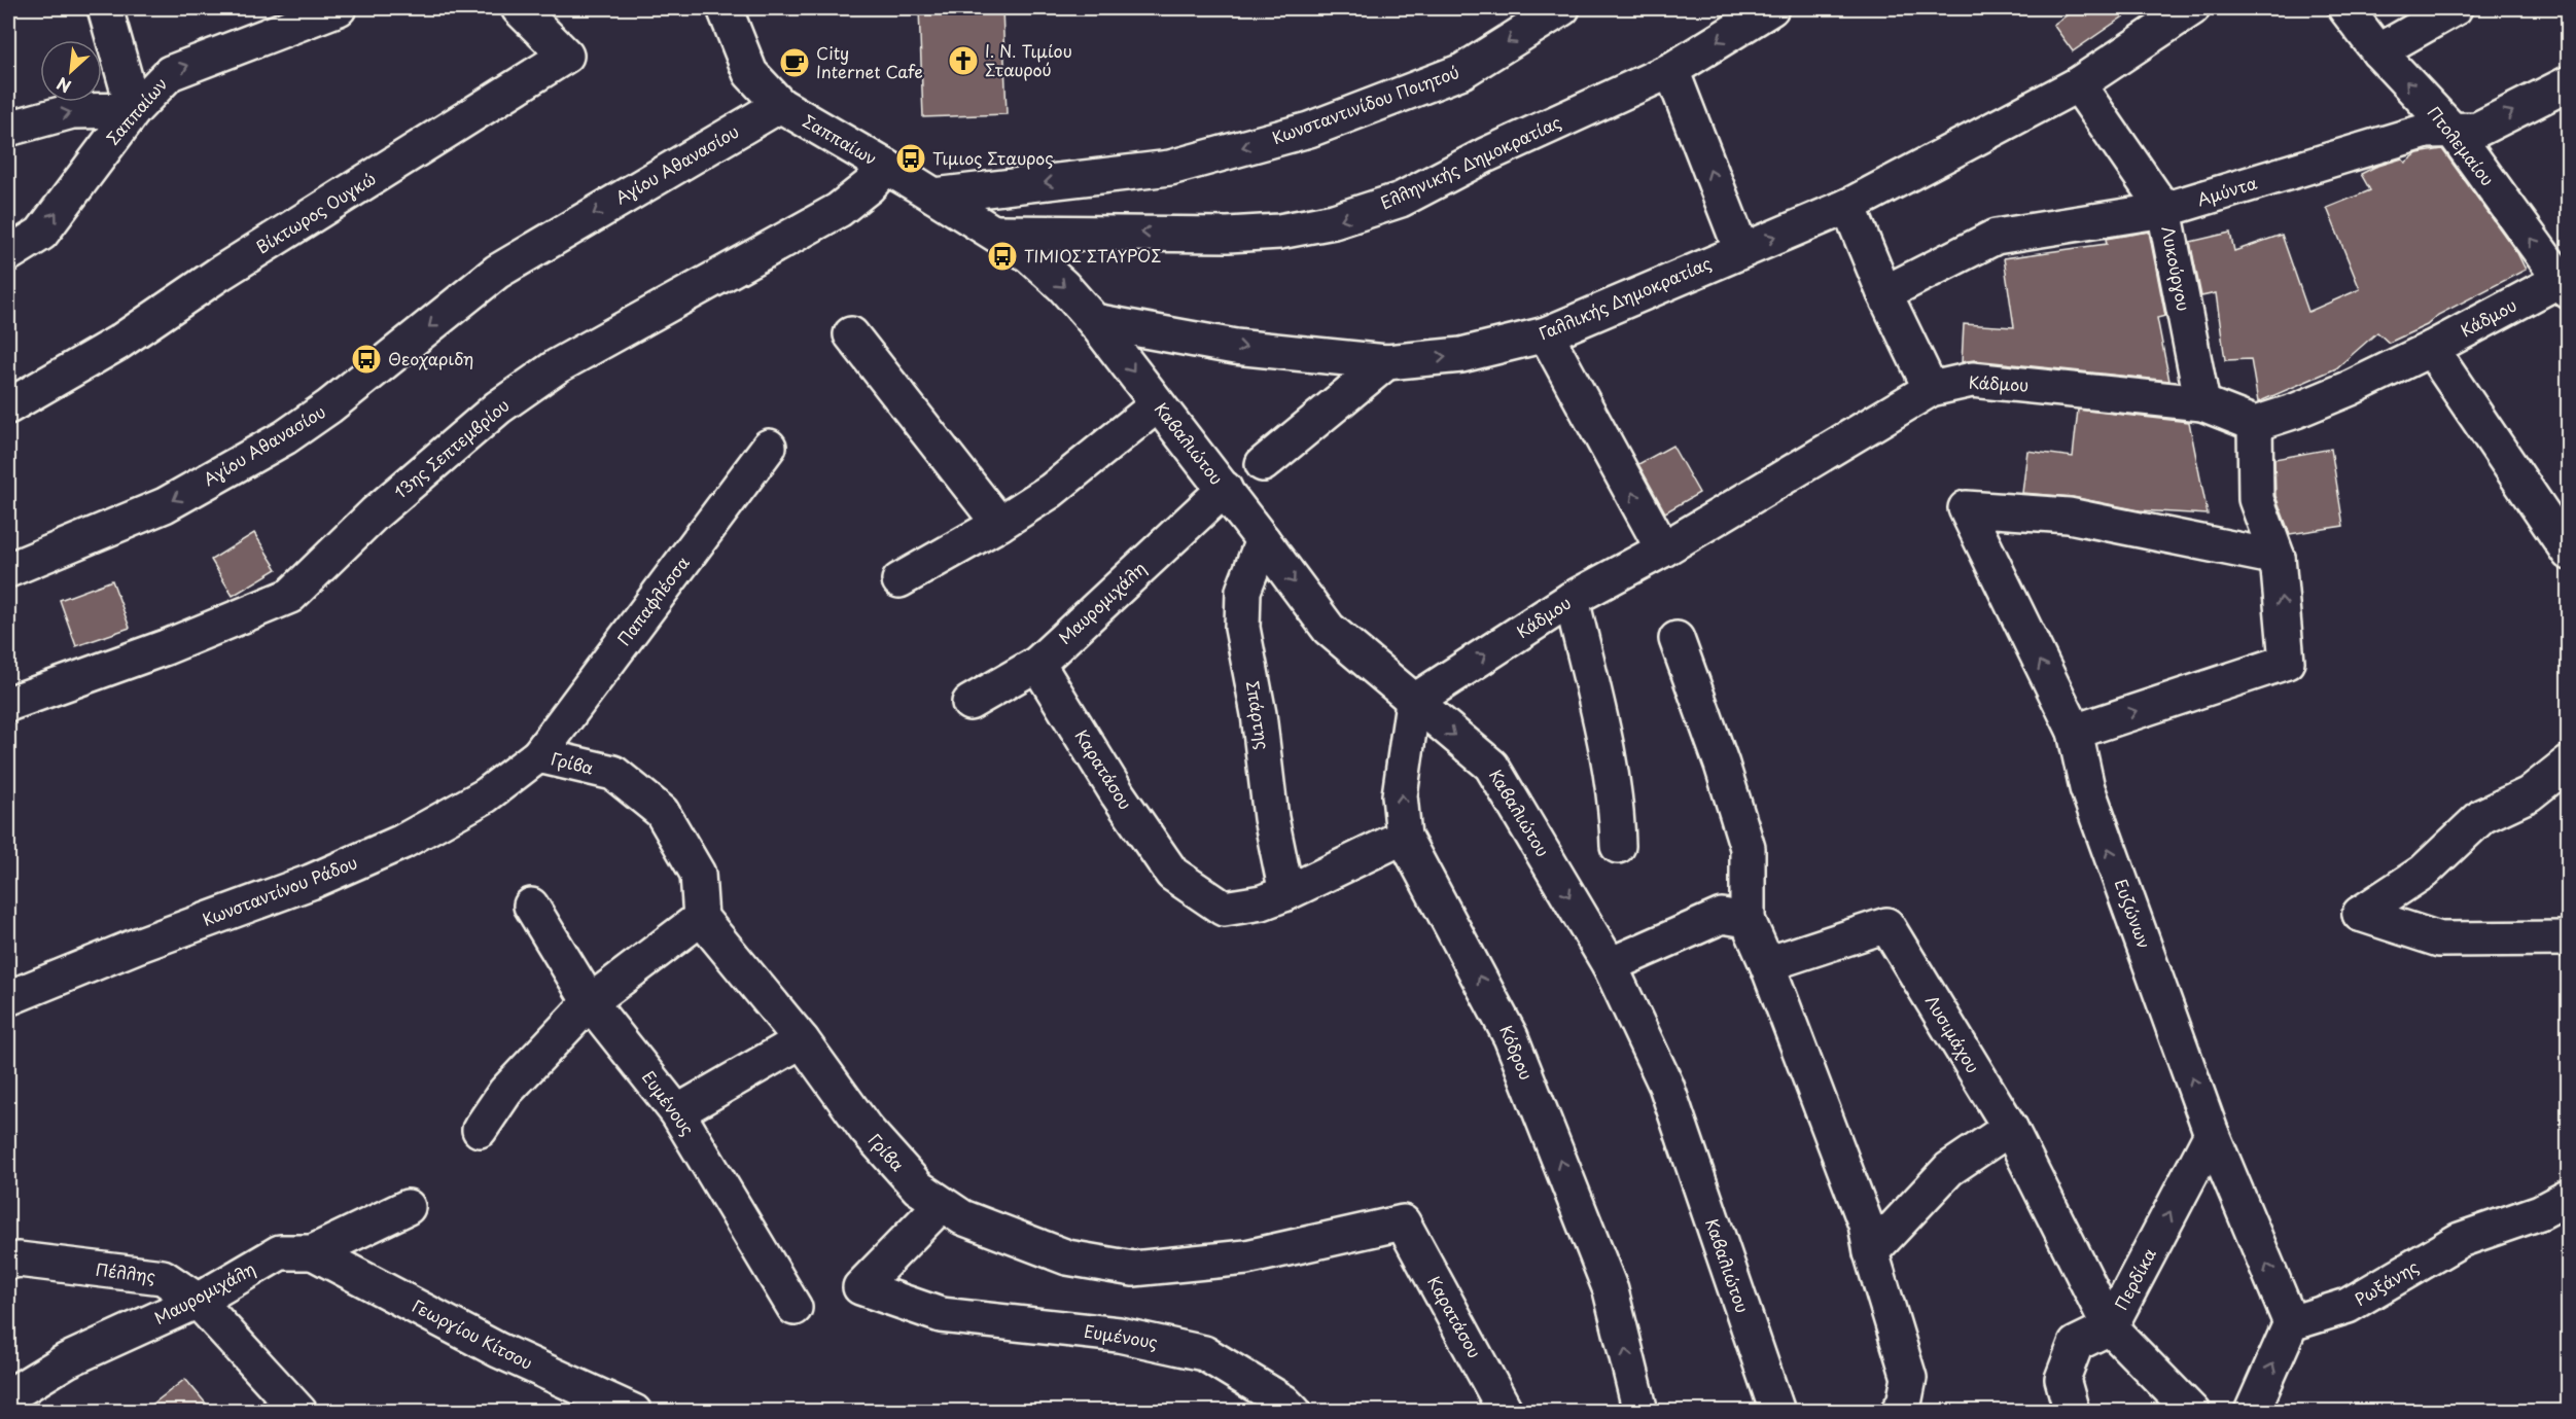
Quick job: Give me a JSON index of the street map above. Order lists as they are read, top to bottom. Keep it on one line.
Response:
{"streets":{"street":["Κωνσταντινίδου Ποιητού","Σαππαίων","Πτολεμαίου","Ελληνικής Δημοκρατίας","Αγίου Αθανασίου","Αμύντα","Βίκτωρος Ουγκώ","Λυκούργου","Γαλλικής Δημοκρατίας","Κάδμου","Καβαλιώτου","13ης Σεπτεμβρίου","Παπαφλέσσα","Μαυρομιχάλη","Σπάρτης","Γρίβα","Καρατάσου","Κωνσταντίνου Ράδου","Ευζώνων","Λυσιμάχου","Κόδρου","Ευμένους","Πέλλης","Περδίκα","Ρωξάνης","Γεωργίου Κίτσου"]},"crossings":[["Κωνσταντινίδου Ποιητού","Σαππαίων"],["Σαππαίων","Ελληνικής Δημοκρατίας"],["Σαππαίων","Αγίου Αθανασίου"],["Σαππαίων","13ης Σεπτεμβρίου"],["Πτολεμαίου","Αμύντα"],["Πτολεμαίου","Κάδμου"],["Αμύντα","Λυκούργου"],["Λυκούργου","Γαλλικής Δημοκρατίας"],["Λυκούργου","Κάδμου"],["Γαλλικής Δημοκρατίας","Καβαλιώτου"],["Κάδμου","Καβαλιώτου"],["Κάδμου","Κόδρου"],["Καβαλιώτου","Μαυρομιχάλη"],["Καβαλιώτου","Σπάρτης"],["Καβαλιώτου","Κόδρου"],["Παπαφλέσσα","Γρίβα"],["Παπαφλέσσα","Κωνσταντίνου Ράδου"],["Μαυρομιχάλη","Καρατάσου"],["Μαυρομιχάλη","Πέλλης"],["Μαυρομιχάλη","Γεωργίου Κίτσου"],["Σπάρτης","Καρατάσου"],["Γρίβα","Καρατάσου"],["Γρίβα","Κωνσταντίνου Ράδου"],["Γρίβα","Ευμένους"],["Ευζώνων","Περδίκα"],["Ευζώνων","Ρωξάνης"],["Λυσιμάχου","Περδίκα"]],"one_way":["Σαππαίων","Πτολεμαίου","Αγίου Αθανασίου","Γαλλικής Δημοκρατίας","Καβαλιώτου"],"places":{"church":["Ι. Ν. Τιμίου Σταυρού"],"cafe":["City Internet Cafe"],"bus stop":["Τιμιος Σταυρος","ΤΙΜΙΟΣ ΣΤΑΥΡΟΣ","Θεοχαριδη"]},"north":"bottom left"}
